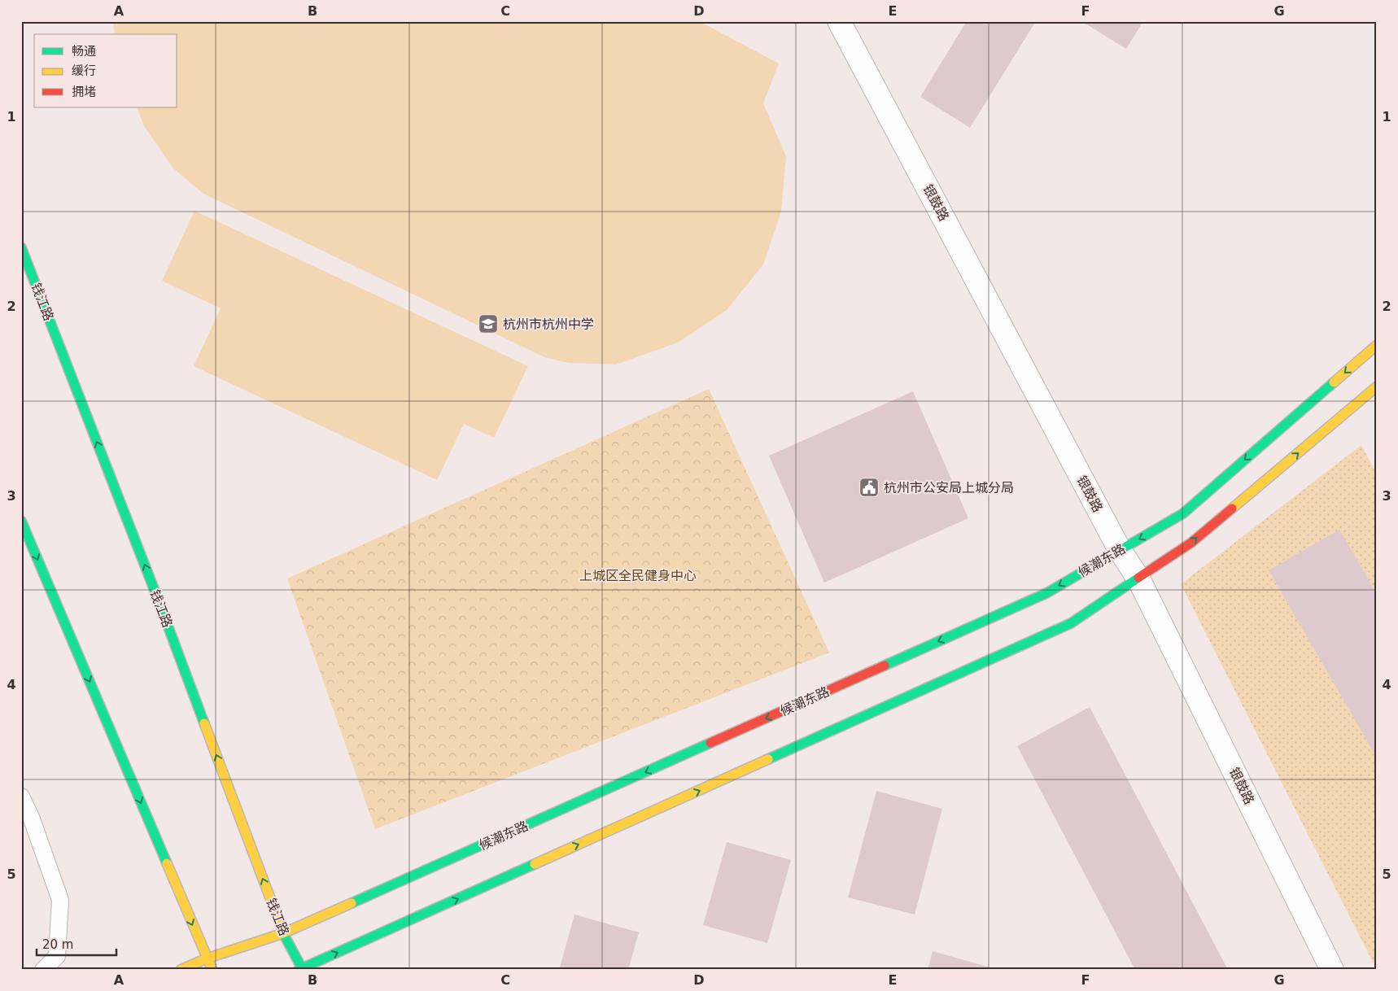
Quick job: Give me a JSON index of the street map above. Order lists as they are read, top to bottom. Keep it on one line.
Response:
{"streets":{"street":["银鼓路","钱江路","候潮东路"]},"crossings":[["银鼓路","候潮东路"],["钱江路","候潮东路"]],"one_way":["钱江路"],"parks":["上城区全民健身中心"],"places":{"school or university":["杭州市杭州中学"],"public building":["杭州市公安局上城分局"]},"legend":["畅通","缓行","拥堵"],"scale_bar":"20 m","grid":{"columns":["A","B","C","D","E","F","G"],"rows":["1","2","3","4","5"]}}
